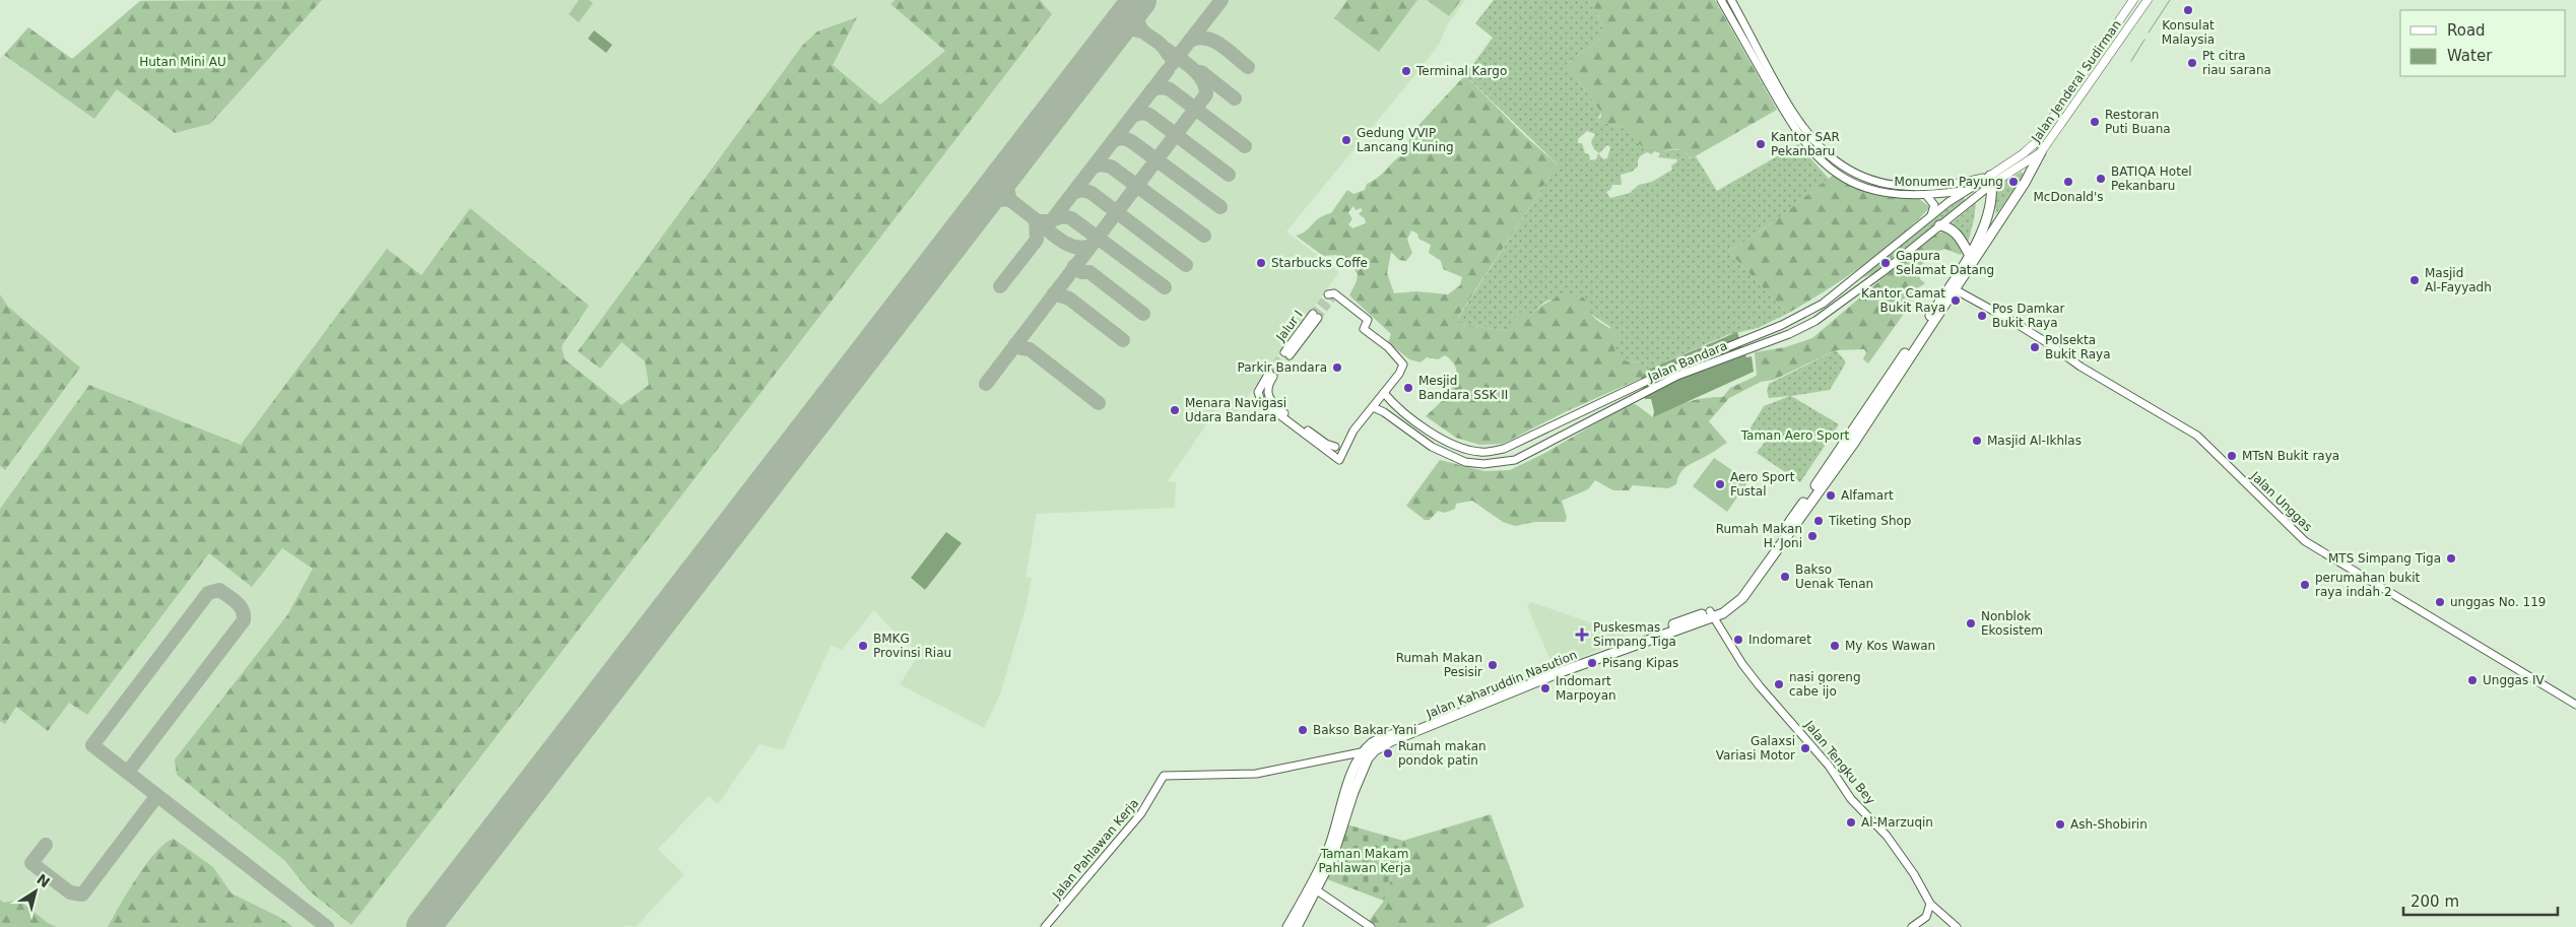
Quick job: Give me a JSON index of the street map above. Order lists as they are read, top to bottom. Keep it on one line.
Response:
{"streets":{"highway":["Jalan Kaharuddin Nasution"],"main road":["Jalan Jenderal Sudirman"],"street":["Jalur I","Jalan Bandara","Jalan Unggas","Jalan Tengku Bey","Jalan Pahlawan Kerja"]},"crossings":[["Jalan Jenderal Sudirman","Jalan Bandara"],["Jalan Jenderal Sudirman","Jalan Kaharuddin Nasution"],["Jalan Bandara","Jalan Kaharuddin Nasution"],["Jalan Unggas","Jalan Kaharuddin Nasution"],["Jalan Kaharuddin Nasution","Jalan Tengku Bey"],["Jalan Kaharuddin Nasution","Jalan Pahlawan Kerja"]],"parks":["Hutan Mini AU","Taman Aero Sport","Taman Makam Pahlawan Kerja"],"places":{"other":["Konsulat Malaysia","Pt citra riau sarana","Terminal Kargo","Restoran Puti Buana","Gedung VVIP Lancang Kuning","Kantor SAR Pekanbaru","BATIQA Hotel Pekanbaru","Monumen Payung","McDonald's","Starbucks Coffe","Gapura Selamat Datang","Masjid Al-Fayyadh","Kantor Camat Bukit Raya","Pos Damkar Bukit Raya","Polsekta Bukit Raya","Parkir Bandara","Mesjid Bandara SSK II","Menara Navigasi Udara Bandara","Masjid Al-Ikhlas","MTsN Bukit raya","Aero Sport Fustal","Alfamart","Tiketing Shop","Rumah Makan H. Joni","MTS Simpang Tiga","Bakso Uenak Tenan","perumahan bukit raya indah 2","unggas No. 119","Nonblok Ekosistem","Indomaret","BMKG Provinsi Riau","My Kos Wawan","Pisang Kipas","Rumah Makan Pesisir","Unggas IV","nasi goreng cabe ijo","Indomart Marpoyan","Bakso Bakar Yani","Galaxsi Variasi Motor","Rumah makan pondok patin","Al-Marzuqin","Ash-Shobirin"],"health":["Puskesmas Simpang Tiga"]},"legend":["Road","Water"],"scale_bar":"200 m","north":"top right"}
